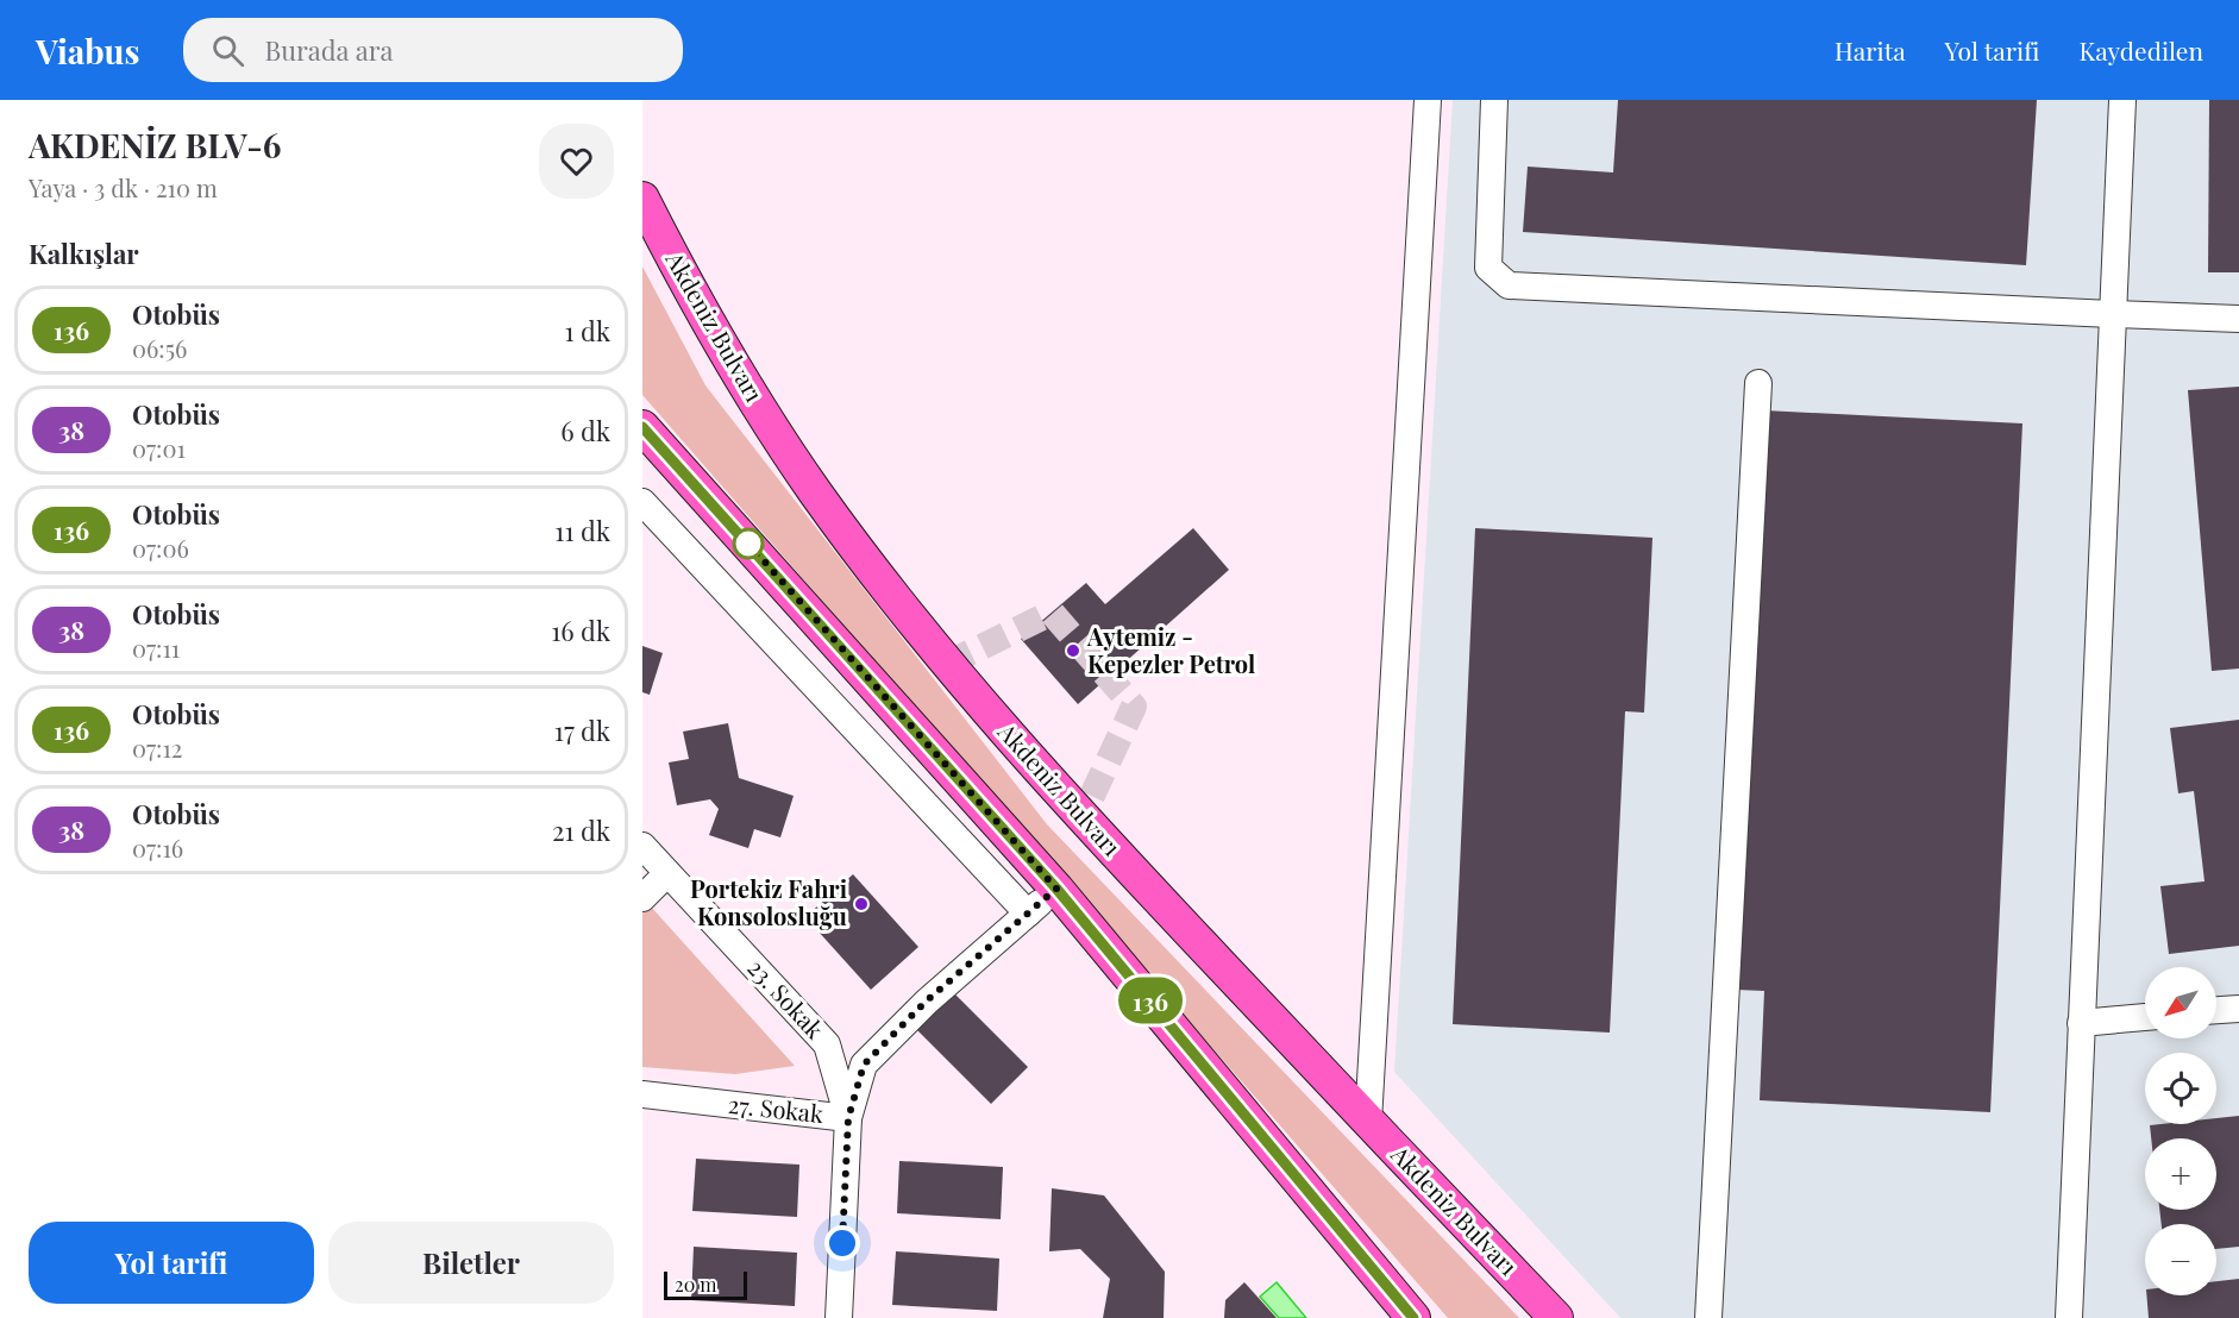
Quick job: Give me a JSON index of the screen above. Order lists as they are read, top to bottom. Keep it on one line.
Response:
{"streets":{"main road":["Akdeniz Bulvarı"],"street":["23. Sokak","27. Sokak"]},"crossings":[["23. Sokak","27. Sokak"]],"places":["Aytemiz - Kepezler Petrol","Portekiz Fahri Konsolosluğu"],"lines":["bus line 136"],"scale_bar":"20 m","north":"bottom left","page":{"header":"Viabus","search":"Burada ara","nav":["Harita","Yol tarifi","Kaydedilen"],"heading":[["AKDENİZ BLV-6","Yaya · 3 dk · 210 m"],"Kalkışlar"],"on_map":"136","list":[{"mark":"136","name":"Otobüs","note":"06:56","value":"1 dk"},{"mark":"38","name":"Otobüs","note":"07:01","value":"6 dk"},{"mark":"136","name":"Otobüs","note":"07:06","value":"11 dk"},{"mark":"38","name":"Otobüs","note":"07:11","value":"16 dk"},{"mark":"136","name":"Otobüs","note":"07:12","value":"17 dk"},{"mark":"38","name":"Otobüs","note":"07:16","value":"21 dk"}],"map_buttons":["+","−"],"buttons":["Yol tarifi","Biletler"],"scale":"20 m"}}
